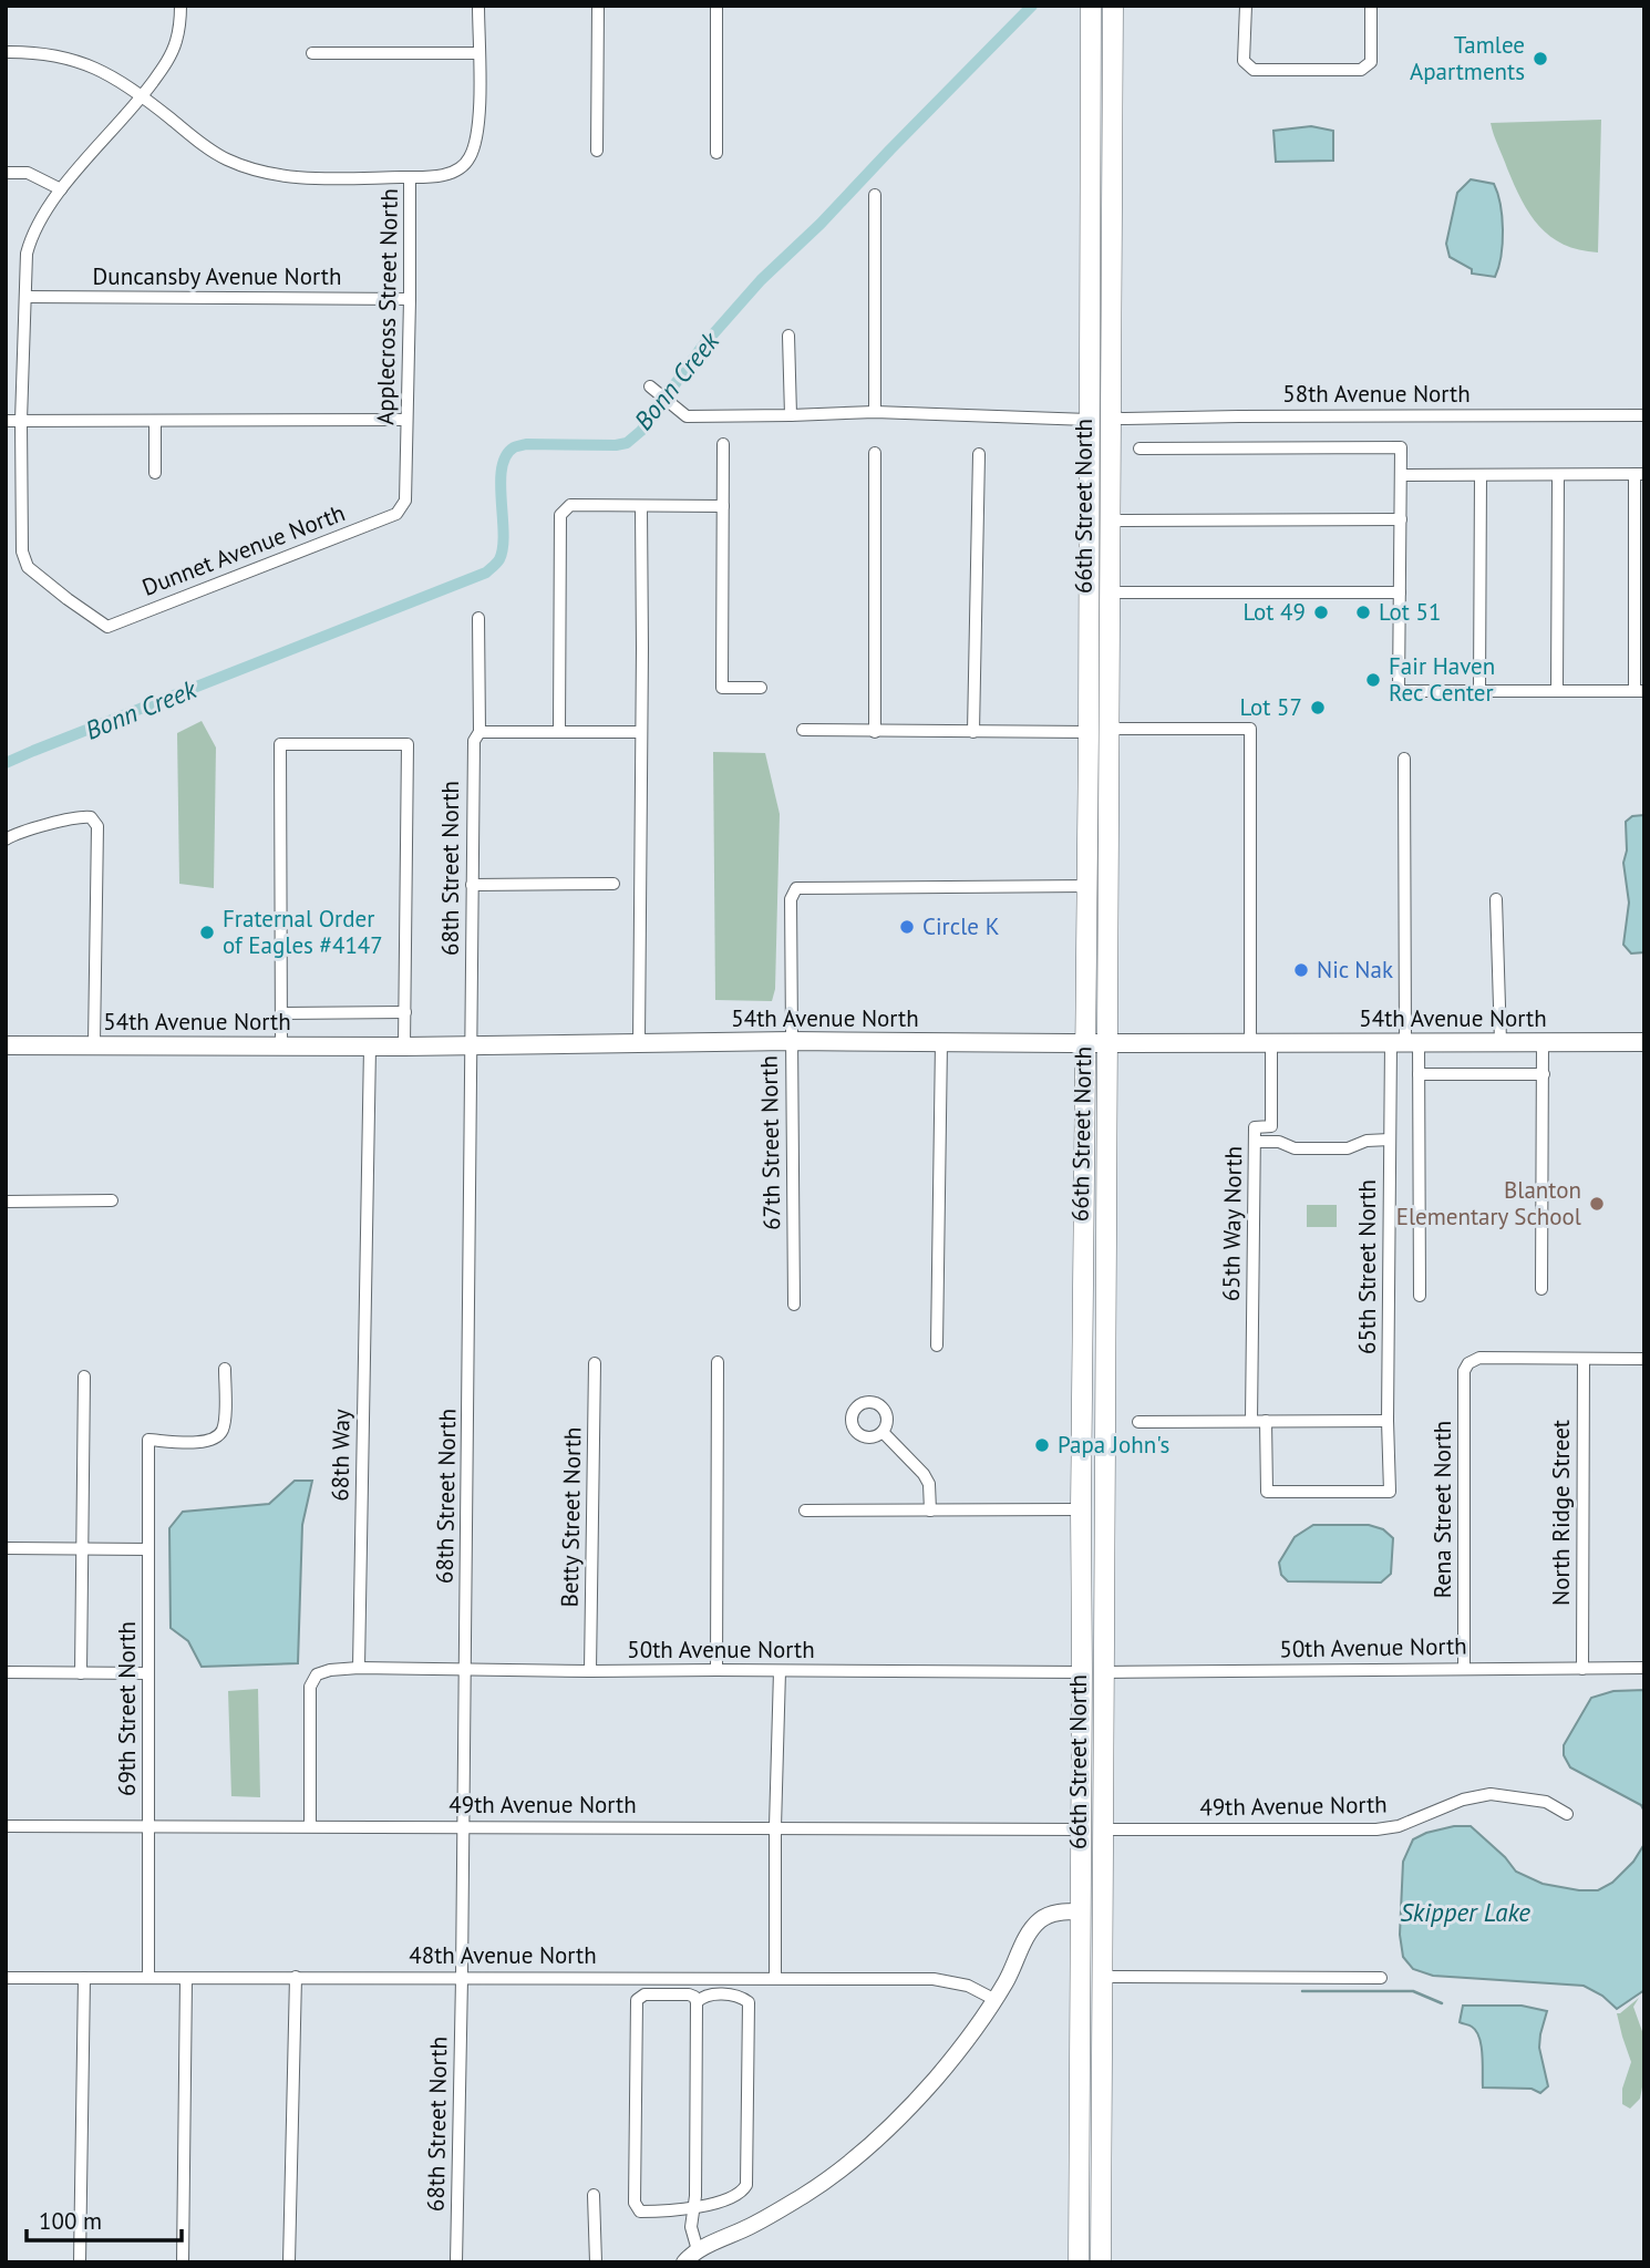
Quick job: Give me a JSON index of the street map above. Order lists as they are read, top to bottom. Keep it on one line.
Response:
{"streets":{"main road":["66th Street North","54th Avenue North"],"street":["Duncansby Avenue North","Applecross Street North","58th Avenue North","Dunnet Avenue North","68th Street North","67th Street North","65th Way North","65th Street North","68th Way","Rena Street North","North Ridge Street","Betty Street North","50th Avenue North","69th Street North","49th Avenue North","48th Avenue North"]},"crossings":[["Duncansby Avenue North","Applecross Street North"],["Applecross Street North","Dunnet Avenue North"],["58th Avenue North","66th Street North"],["66th Street North","54th Avenue North"],["66th Street North","67th Street North"],["66th Street North","50th Avenue North"],["66th Street North","49th Avenue North"],["68th Street North","54th Avenue North"],["68th Street North","50th Avenue North"],["68th Street North","49th Avenue North"],["68th Street North","48th Avenue North"],["54th Avenue North","67th Street North"],["54th Avenue North","65th Way North"],["54th Avenue North","65th Street North"],["54th Avenue North","68th Way"],["68th Way","50th Avenue North"],["Rena Street North","North Ridge Street"],["Rena Street North","50th Avenue North"],["North Ridge Street","50th Avenue North"],["Betty Street North","50th Avenue North"],["69th Street North","49th Avenue North"],["69th Street North","48th Avenue North"]],"water":["Bonn Creek","Skipper Lake"],"places":["Tamlee Apartments","Lot 49","Lot 51","Fair Haven Rec Center","Lot 57","Circle K","Fraternal Order of Eagles #4147","Nic Nak","Blanton Elementary School","Papa John's"],"scale_bar":"100 m"}
